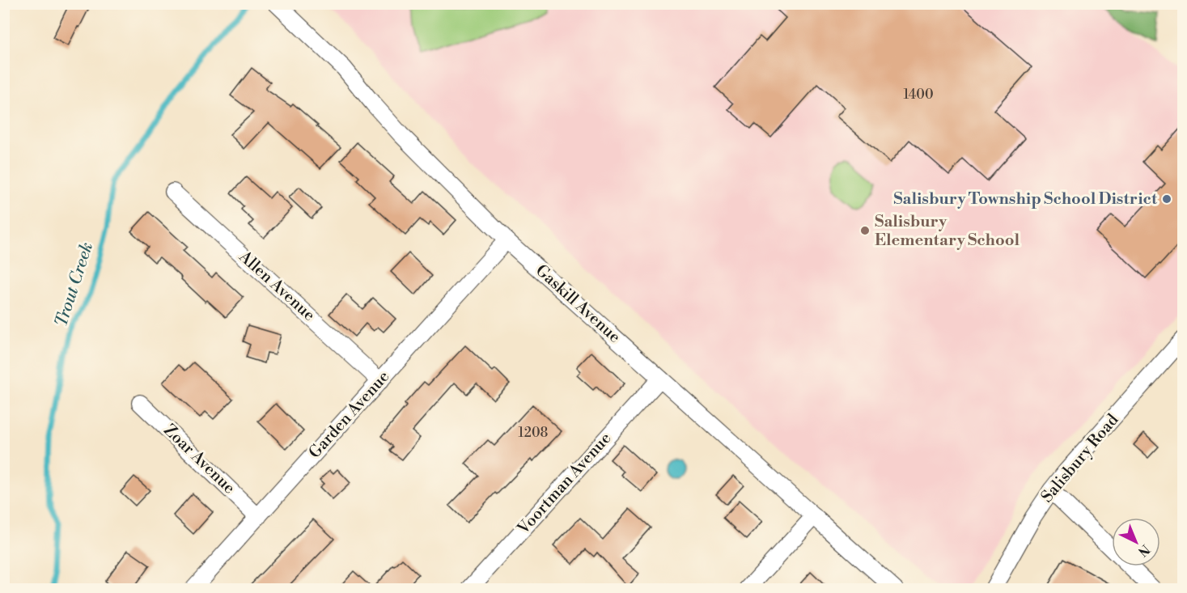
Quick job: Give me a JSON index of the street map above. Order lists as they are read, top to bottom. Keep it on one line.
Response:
{"streets":{"street":["Allen Avenue","Gaskill Avenue","Garden Avenue","Salisbury Road","Zoar Avenue","Voortman Avenue"]},"crossings":[["Allen Avenue","Garden Avenue"],["Gaskill Avenue","Garden Avenue"],["Gaskill Avenue","Voortman Avenue"],["Garden Avenue","Zoar Avenue"]],"water":["Trout Creek"],"places":["Salisbury Township School District","Salisbury Elementary School"],"house_numbers":["1400","1208"],"north":"bottom right"}
